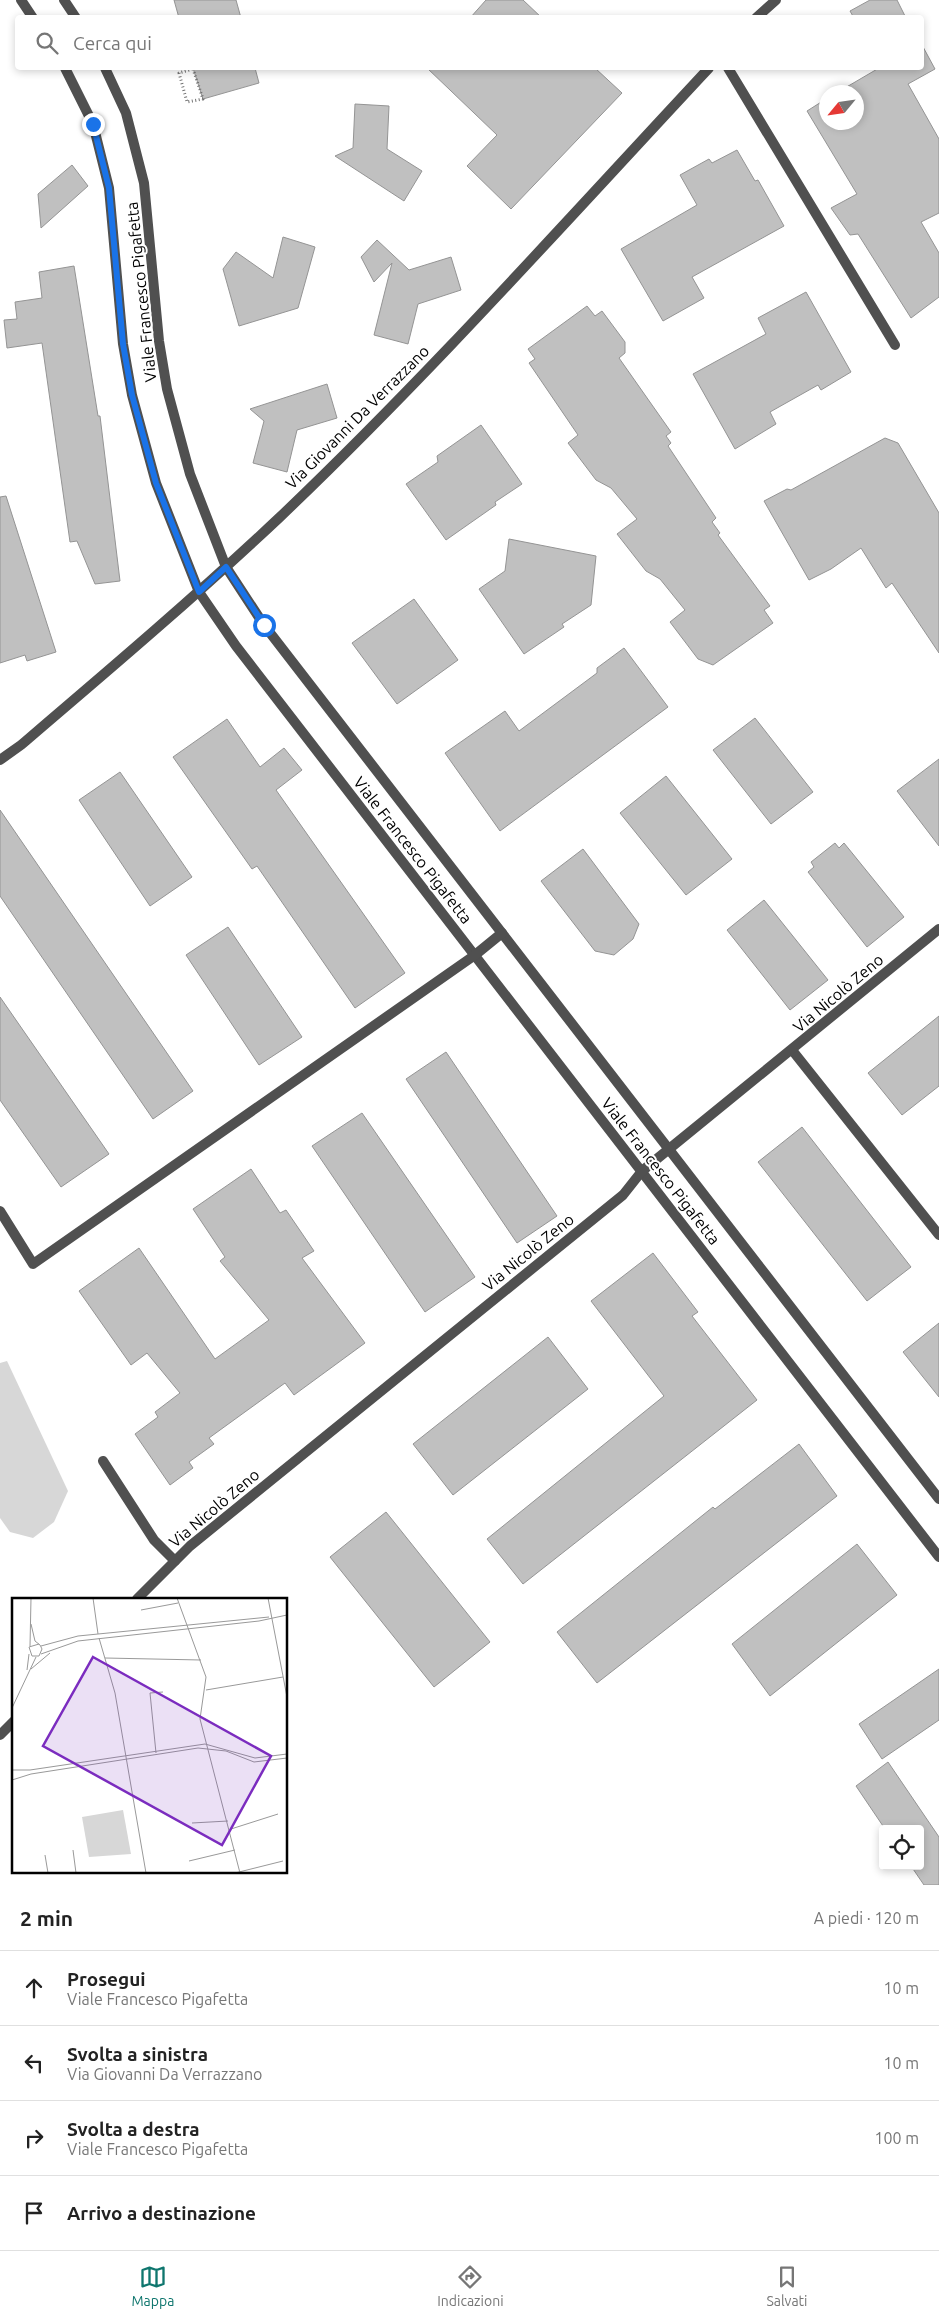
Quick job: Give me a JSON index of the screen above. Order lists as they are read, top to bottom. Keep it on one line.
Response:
{"streets":{"street":["Viale Francesco Pigafetta","Via Giovanni Da Verrazzano","Via Nicolò Zeno"]},"crossings":[["Viale Francesco Pigafetta","Via Giovanni Da Verrazzano"],["Viale Francesco Pigafetta","Via Nicolò Zeno"]],"north":"bottom left","page":{"search":"Cerca qui","heading":["2 min","A piedi · 120 m"],"list":[["Prosegui","Viale Francesco Pigafetta","10 m"],["Svolta a sinistra","Via Giovanni Da Verrazzano","10 m"],["Svolta a destra","Viale Francesco Pigafetta","100 m"],"Arrivo a destinazione"],"nav":["Mappa","Indicazioni","Salvati"]}}
